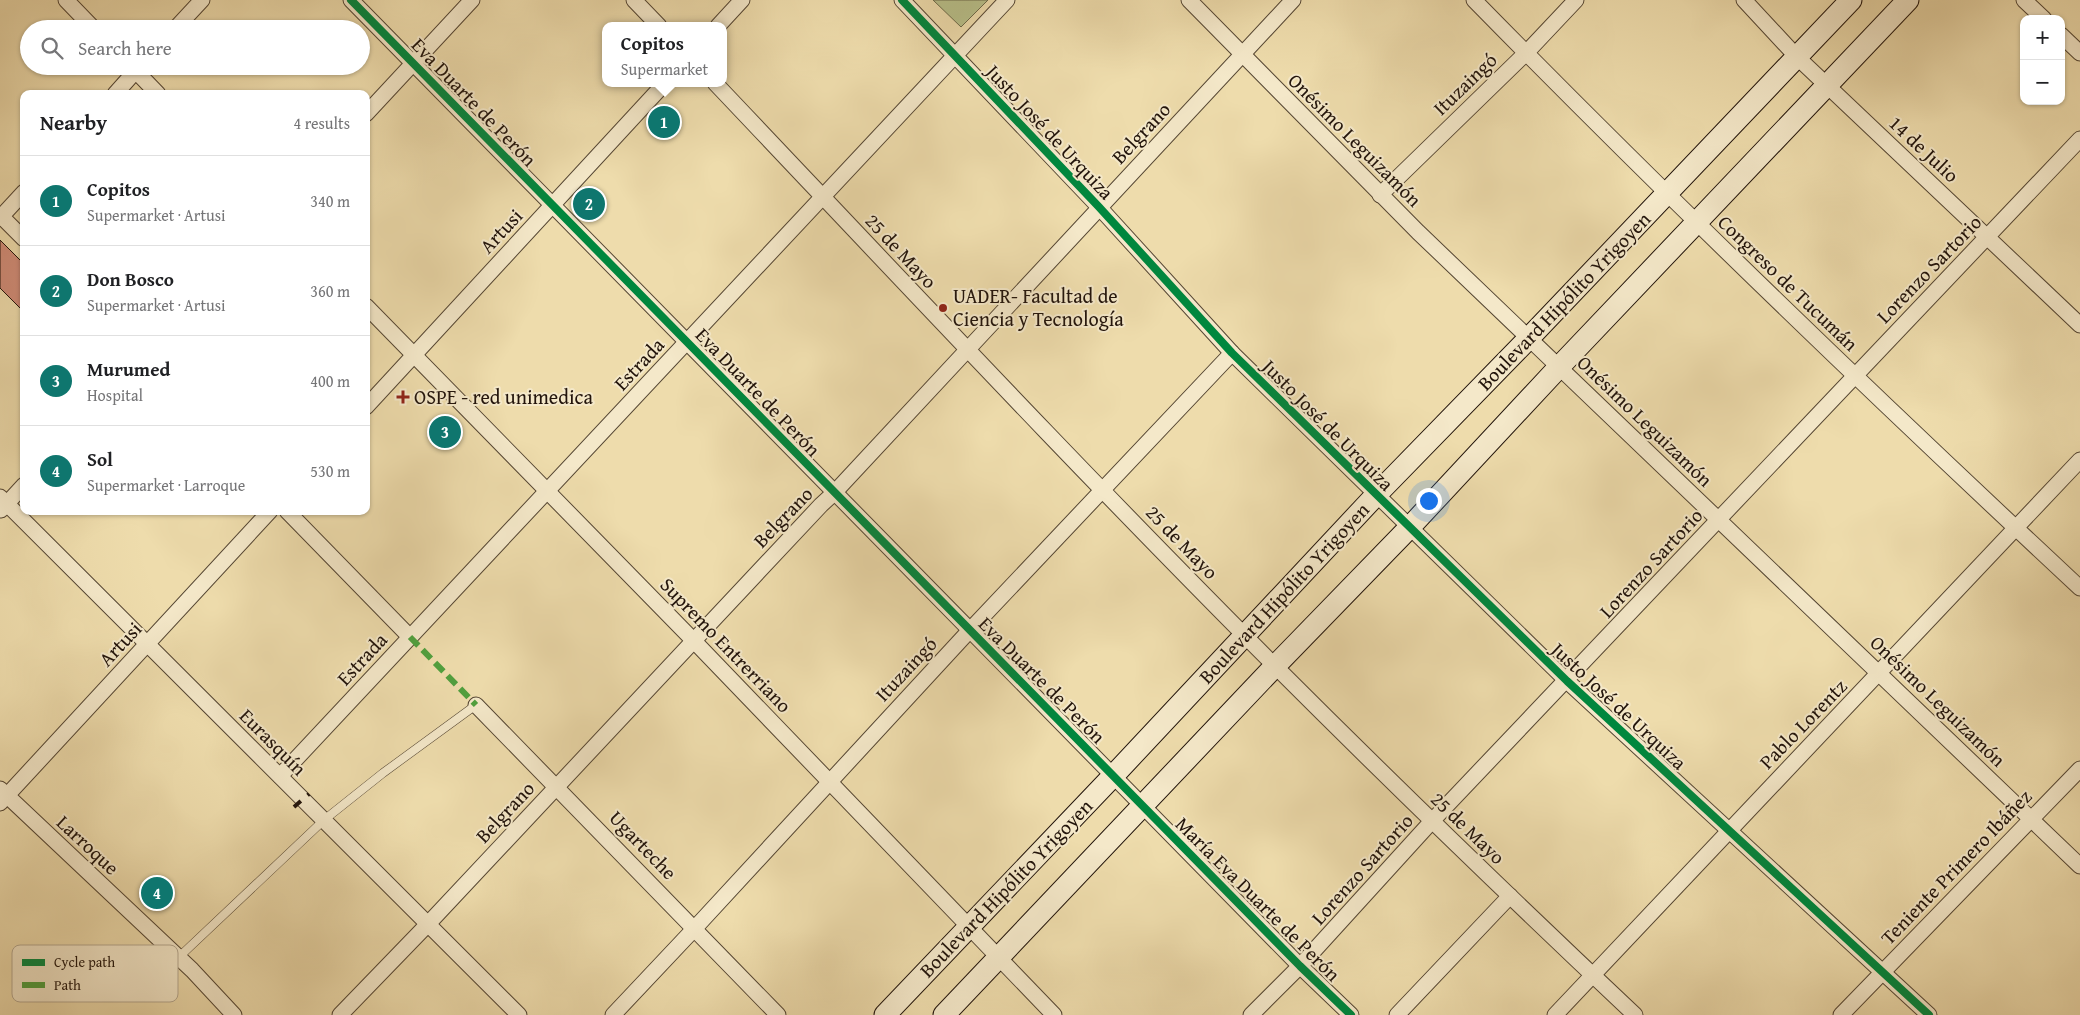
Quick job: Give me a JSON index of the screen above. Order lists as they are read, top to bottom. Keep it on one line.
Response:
{"streets":{"main road":["Boulevard Hipólito Yrigoyen"],"street":["Ituzaingó","Eva Duarte de Perón","Justo José de Urquiza","Belgrano","Onésimo Leguizamón","14 de Julio","Artusi","25 de Mayo","Lorenzo Sartorio","Congreso de Tucumán","Estrada","Supremo Entrerriano","Pablo Lorentz","Eurasquín","Larroque","Ugarteche","Teniente Primero Ibáñez","María Eva Duarte de Perón"]},"crossings":[["Ituzaingó","Eva Duarte de Perón"],["Ituzaingó","Justo José de Urquiza"],["Ituzaingó","Onésimo Leguizamón"],["Ituzaingó","25 de Mayo"],["Ituzaingó","Congreso de Tucumán"],["Ituzaingó","Supremo Entrerriano"],["Ituzaingó","Ugarteche"],["Eva Duarte de Perón","Belgrano"],["Eva Duarte de Perón","Artusi"],["Eva Duarte de Perón","Boulevard Hipólito Yrigoyen"],["Eva Duarte de Perón","Estrada"],["Eva Duarte de Perón","María Eva Duarte de Perón"],["Justo José de Urquiza","Belgrano"],["Justo José de Urquiza","Lorenzo Sartorio"],["Justo José de Urquiza","Boulevard Hipólito Yrigoyen"],["Justo José de Urquiza","Estrada"],["Justo José de Urquiza","Pablo Lorentz"],["Justo José de Urquiza","Teniente Primero Ibáñez"],["Belgrano","Onésimo Leguizamón"],["Belgrano","25 de Mayo"],["Belgrano","Supremo Entrerriano"],["Belgrano","Eurasquín"],["Belgrano","Ugarteche"],["Onésimo Leguizamón","Lorenzo Sartorio"],["Onésimo Leguizamón","Boulevard Hipólito Yrigoyen"],["Onésimo Leguizamón","Pablo Lorentz"],["Onésimo Leguizamón","Teniente Primero Ibáñez"],["14 de Julio","Lorenzo Sartorio"],["14 de Julio","Boulevard Hipólito Yrigoyen"],["Artusi","Supremo Entrerriano"],["Artusi","Eurasquín"],["Artusi","Larroque"],["25 de Mayo","Lorenzo Sartorio"],["25 de Mayo","Boulevard Hipólito Yrigoyen"],["25 de Mayo","Estrada"],["25 de Mayo","Pablo Lorentz"],["Lorenzo Sartorio","Congreso de Tucumán"],["Lorenzo Sartorio","María Eva Duarte de Perón"],["Congreso de Tucumán","Boulevard Hipólito Yrigoyen"],["Congreso de Tucumán","Pablo Lorentz"],["Boulevard Hipólito Yrigoyen","Supremo Entrerriano"],["Boulevard Hipólito Yrigoyen","María Eva Duarte de Perón"],["Estrada","Supremo Entrerriano"],["Estrada","Eurasquín"]],"places":{"other":["UADER- Facultad de Ciencia y Tecnología"],"health":["OSPE - red unimedica"]},"legend":["Cycle path","Path"],"page":{"map_buttons":["+","−"],"search":"Search here","popup":["Copitos","Supermarket"],"heading":["Nearby","4 results"],"pins":["1","2","3","4"],"list":[{"mark":"1","name":"Copitos","note":"Supermarket · Artusi","value":"340 m"},{"mark":"2","name":"Don Bosco","note":"Supermarket · Artusi","value":"360 m"},{"mark":"3","name":"Murumed","note":"Hospital","value":"400 m"},{"mark":"4","name":"Sol","note":"Supermarket · Larroque","value":"530 m"}]}}
